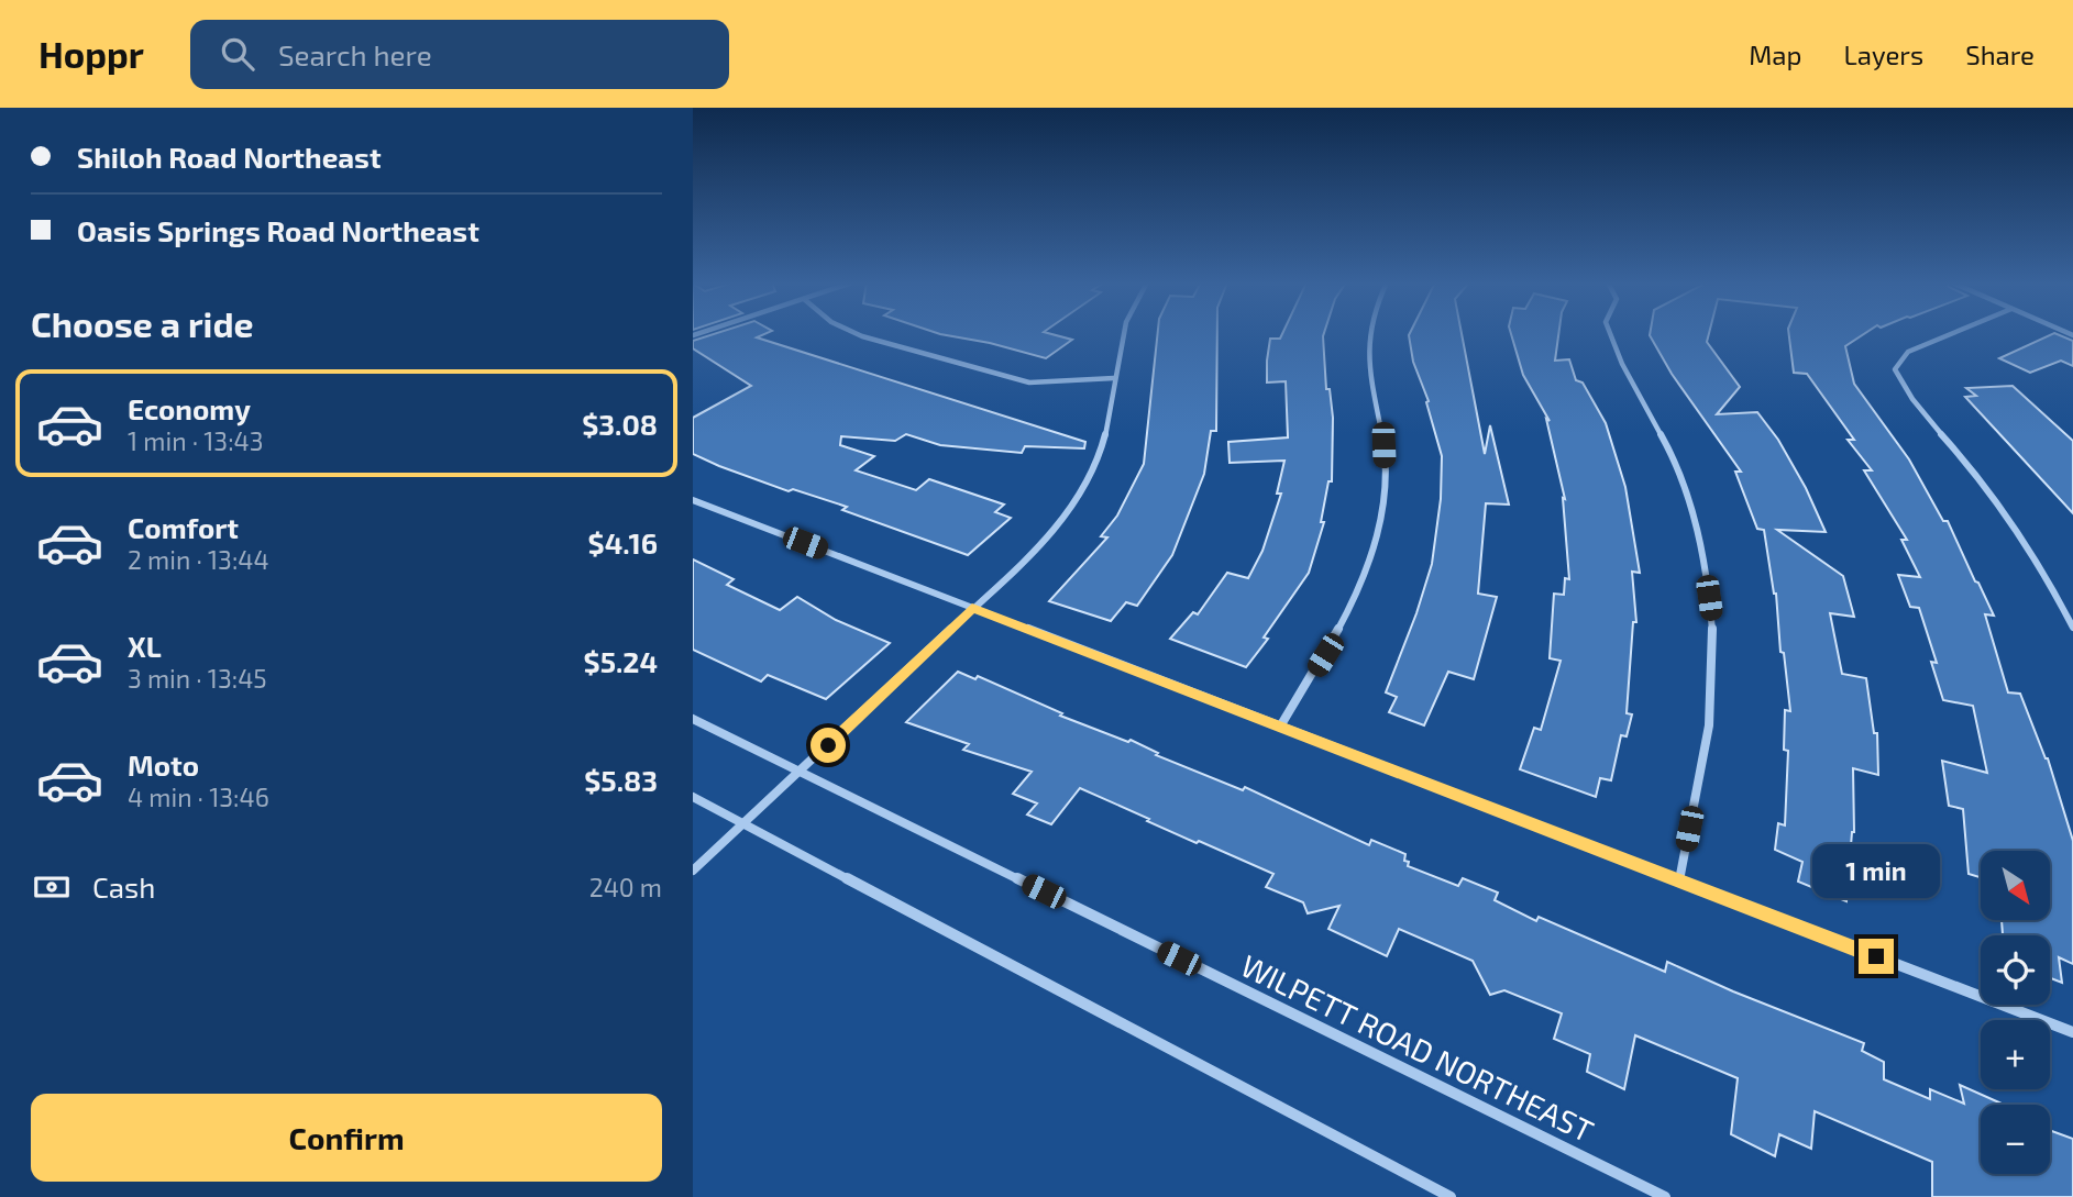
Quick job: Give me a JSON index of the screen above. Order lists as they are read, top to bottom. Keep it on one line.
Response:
{"streets":{"street":["WILPETT ROAD NORTHEAST"]},"north":"bottom right","page":{"header":"Hoppr","search":"Search here","nav":["Map","Layers","Share"],"banner":["Shiloh Road Northeast","Oasis Springs Road Northeast"],"heading":"Choose a ride","list":[{"name":"Economy","note":"1 min · 13:43","value":"$3.08"},{"name":"Comfort","note":"2 min · 13:44","value":"$4.16"},{"name":"XL","note":"3 min · 13:45","value":"$5.24"},{"name":"Moto","note":"4 min · 13:46","value":"$5.83"}],"pay":["Cash","240 m"],"bubble":"1 min","map_buttons":["+","−"],"buttons":"Confirm"}}
